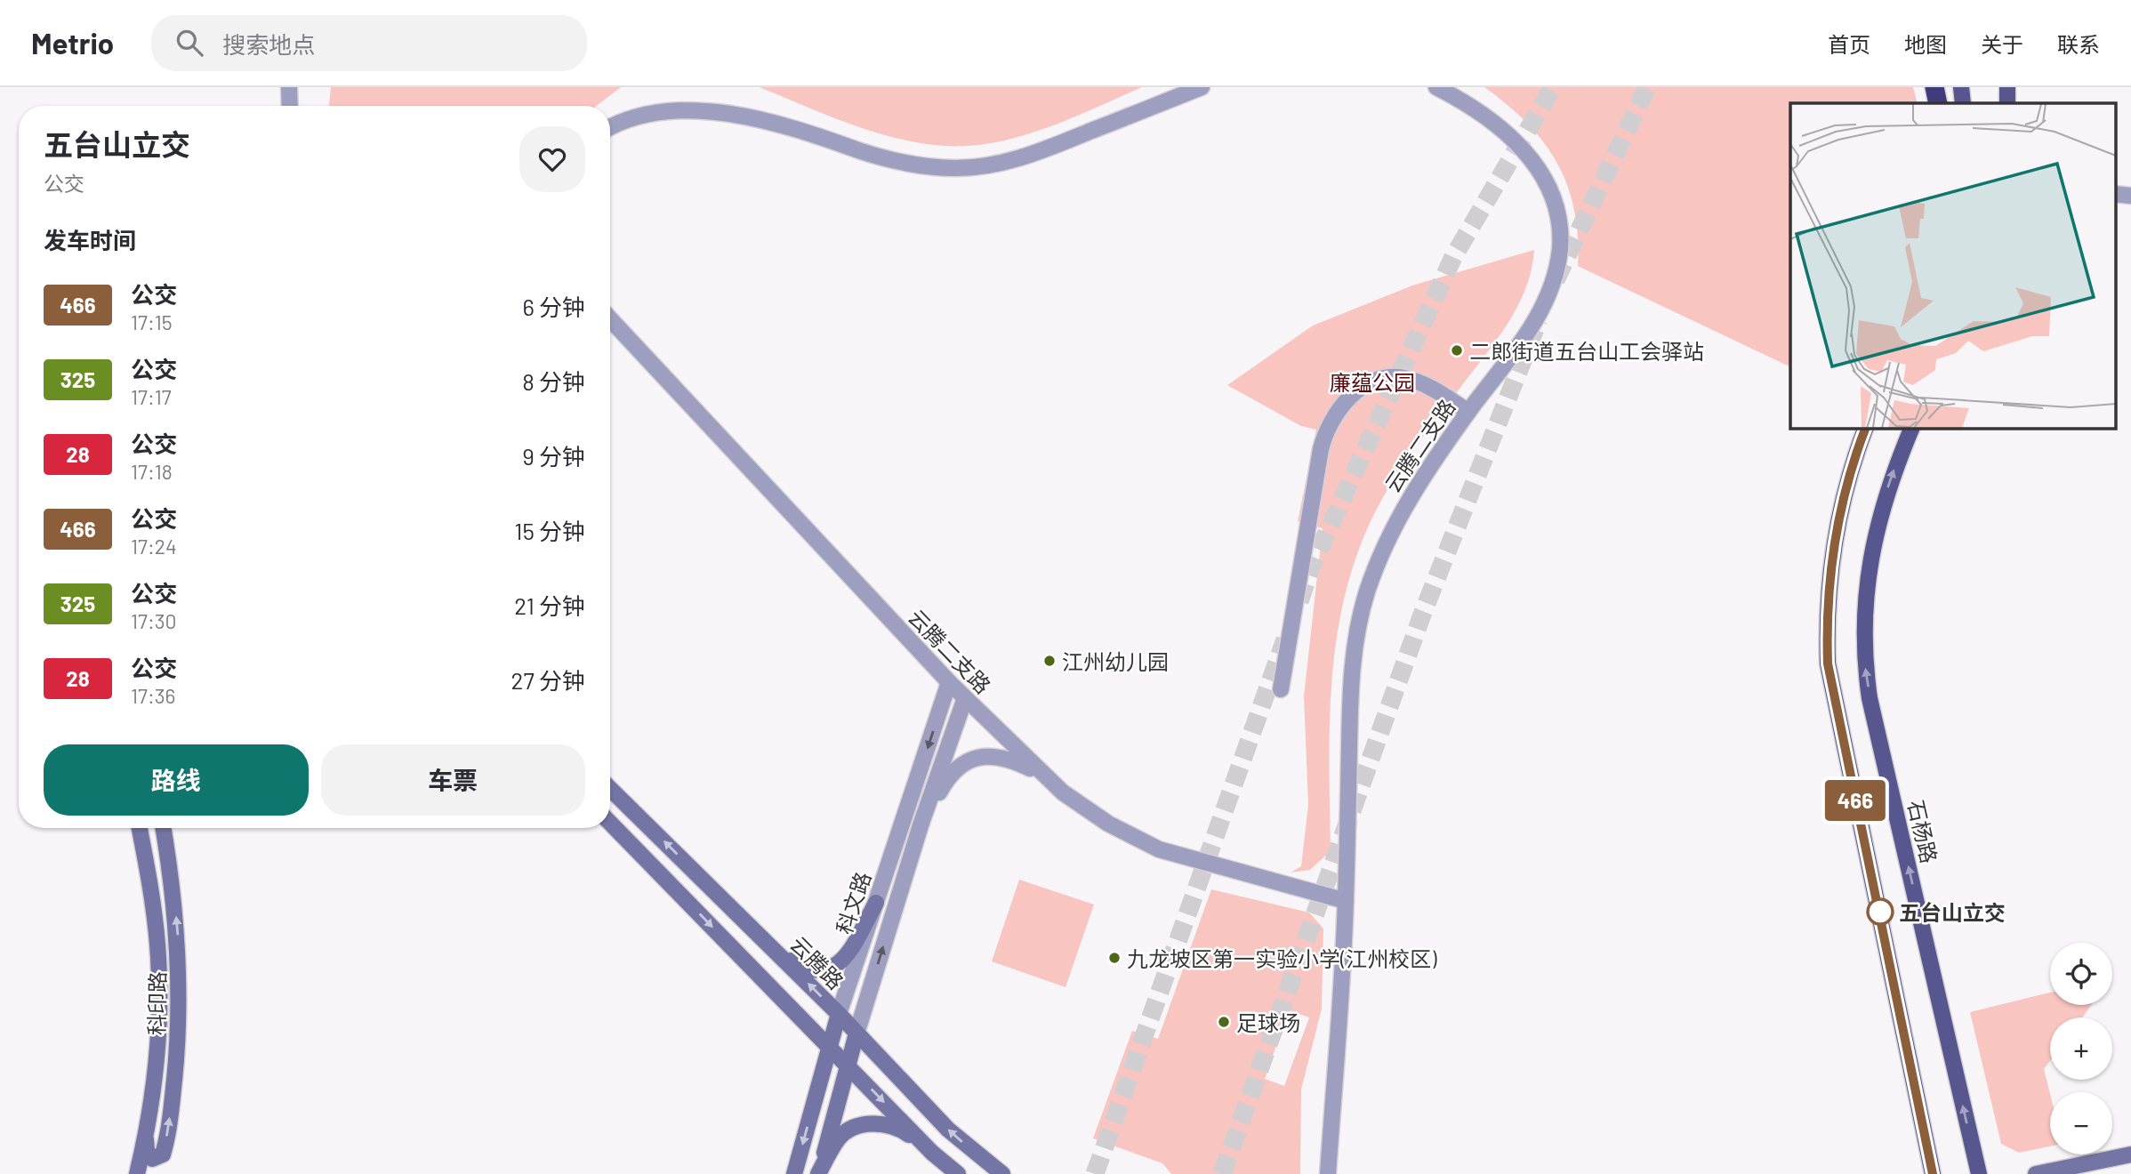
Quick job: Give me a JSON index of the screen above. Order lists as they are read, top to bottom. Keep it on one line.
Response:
{"streets":{"main road":["石杨路"],"street":["云腾二支路","科文路","云腾路","科印路"]},"crossings":[["云腾二支路","科文路"],["科文路","云腾路"]],"parks":["廉蕴公园"],"places":["二郎街道五台山工会驿站","江州幼儿园","五台山立交","九龙坡区第一实验小学(江州校区)","足球场"],"lines":["bus line 466"],"page":{"header":"Metrio","search":"搜索地点","nav":["首页","地图","关于","联系"],"on_map":"466","heading":[["五台山立交","公交"],"发车时间"],"list":[{"mark":"466","name":"公交","note":"17:15","value":"6 分钟"},{"mark":"325","name":"公交","note":"17:17","value":"8 分钟"},{"mark":"28","name":"公交","note":"17:18","value":"9 分钟"},{"mark":"466","name":"公交","note":"17:24","value":"15 分钟"},{"mark":"325","name":"公交","note":"17:30","value":"21 分钟"},{"mark":"28","name":"公交","note":"17:36","value":"27 分钟"}],"buttons":["路线","车票"],"map_buttons":["+","−"]}}
